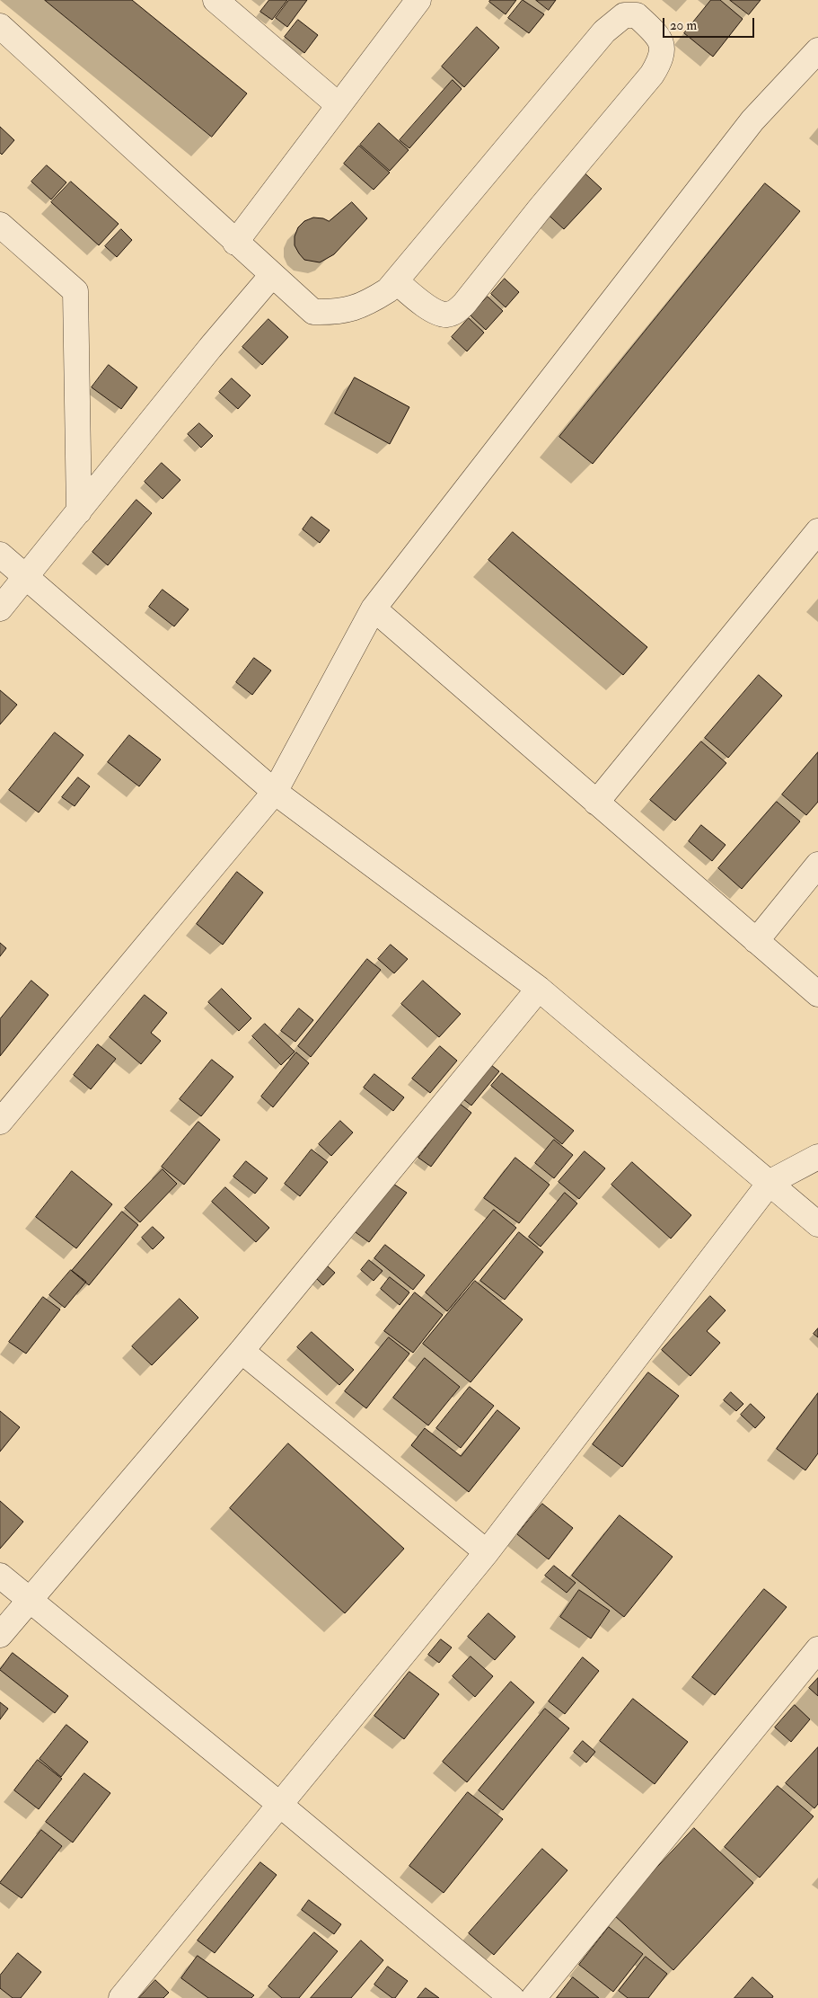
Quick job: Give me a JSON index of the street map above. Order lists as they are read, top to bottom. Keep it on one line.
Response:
{"scale_bar":"20 m"}
